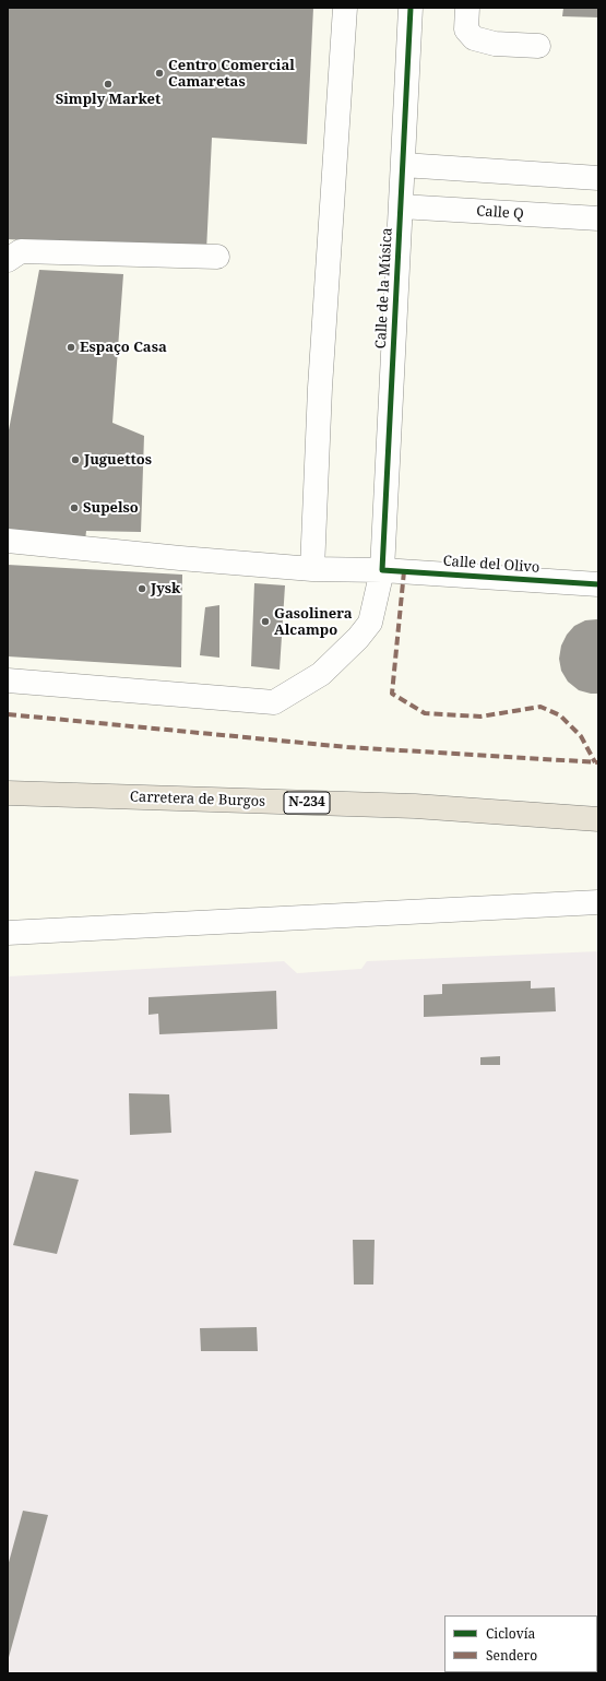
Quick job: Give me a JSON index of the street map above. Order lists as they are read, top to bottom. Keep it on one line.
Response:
{"streets":{"highway":["Carretera de Burgos","N-234"],"street":["Calle Q","Calle de la Música","Calle del Olivo"]},"crossings":[["Calle Q","Calle de la Música"],["Calle de la Música","Calle del Olivo"]],"places":["Centro Comercial Camaretas","Simply Market","Espaço Casa","Juguettos","Supelso","Jysk","Gasolinera Alcampo"],"legend":["Ciclovía","Sendero"]}
